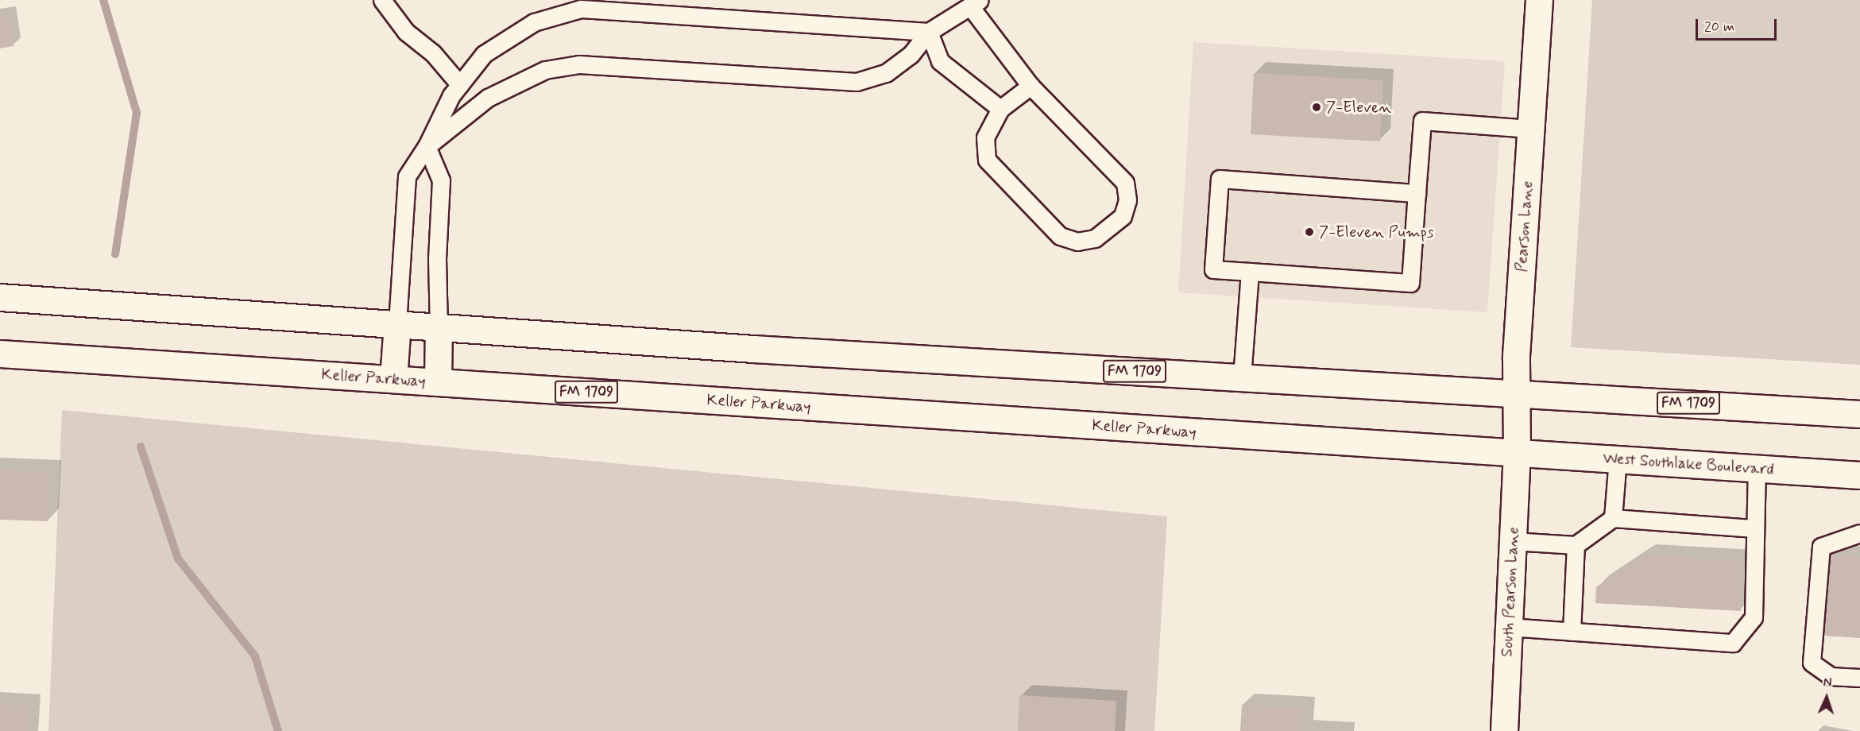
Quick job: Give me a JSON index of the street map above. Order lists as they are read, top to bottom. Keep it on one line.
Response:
{"streets":{"main road":["Pearson Lane","FM 1709","Keller Parkway","West Southlake Boulevard","South Pearson Lane"]},"crossings":[["Pearson Lane","FM 1709"],["Pearson Lane","Keller Parkway"],["Pearson Lane","West Southlake Boulevard"],["Pearson Lane","South Pearson Lane"],["Keller Parkway","West Southlake Boulevard"],["Keller Parkway","South Pearson Lane"],["West Southlake Boulevard","South Pearson Lane"]],"places":["7-Eleven","7-Eleven Pumps"],"scale_bar":"20 m","north":"top"}
